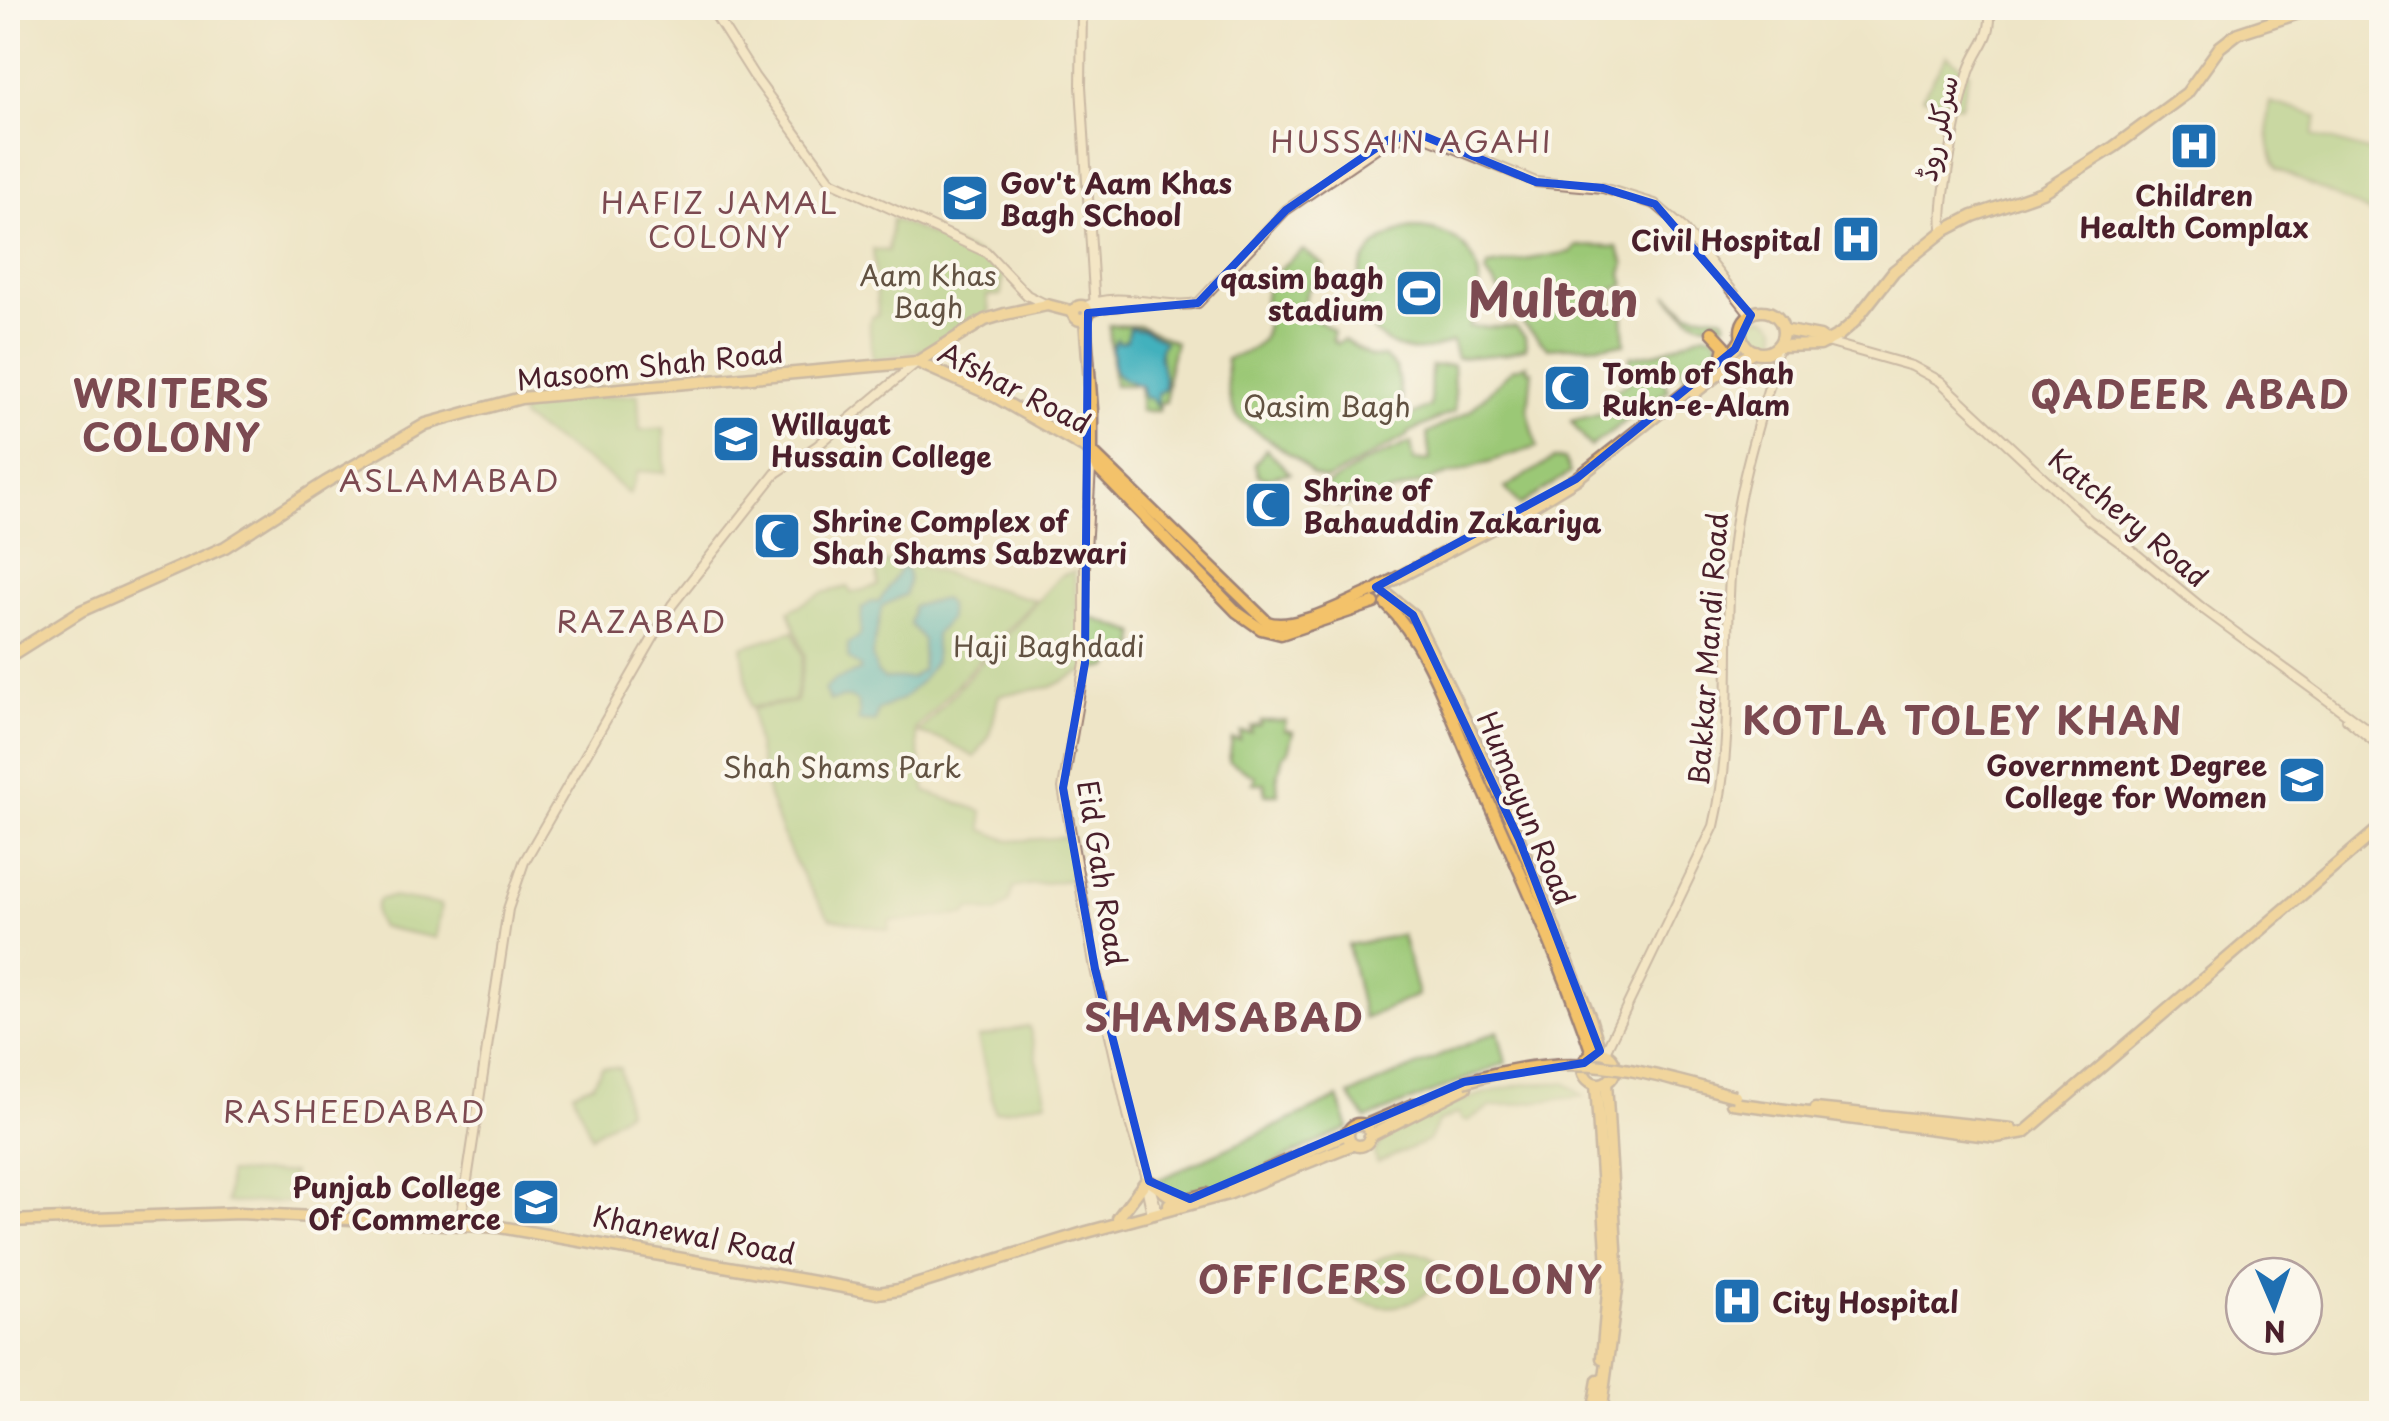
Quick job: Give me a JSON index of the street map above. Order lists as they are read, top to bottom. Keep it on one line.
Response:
{"streets":{"main road":["سرکلر روڈ","Masoom Shah Road","Afshar Road","Katchery Road","Bakkar Mandi Road","Humayun Road","Eid Gah Road","Khanewal Road"]},"crossings":[["Masoom Shah Road","Afshar Road"],["Afshar Road","Humayun Road"],["Afshar Road","Eid Gah Road"],["Bakkar Mandi Road","Humayun Road"],["Eid Gah Road","Khanewal Road"]],"districts":["HUSSAIN AGAHI","HAFIZ JAMAL COLONY","Multan","WRITERS COLONY","QADEER ABAD","ASLAMABAD","RAZABAD","KOTLA TOLEY KHAN","SHAMSABAD","RASHEEDABAD","OFFICERS COLONY"],"parks":["Aam Khas Bagh","Qasim Bagh","Haji Baghdadi","Shah Shams Park"],"places":{"hospital":["Children Health Complax","Civil Hospital","City Hospital"],"school or university":["Gov't Aam Khas Bagh SChool","Willayat Hussain College","Government Degree College for Women","Punjab College Of Commerce"],"sports":["qasim bagh stadium"],"mosque":["Tomb of Shah Rukn-e-Alam","Shrine of Bahauddin Zakariya","Shrine Complex of Shah Shams Sabzwari"]},"north":"bottom"}
